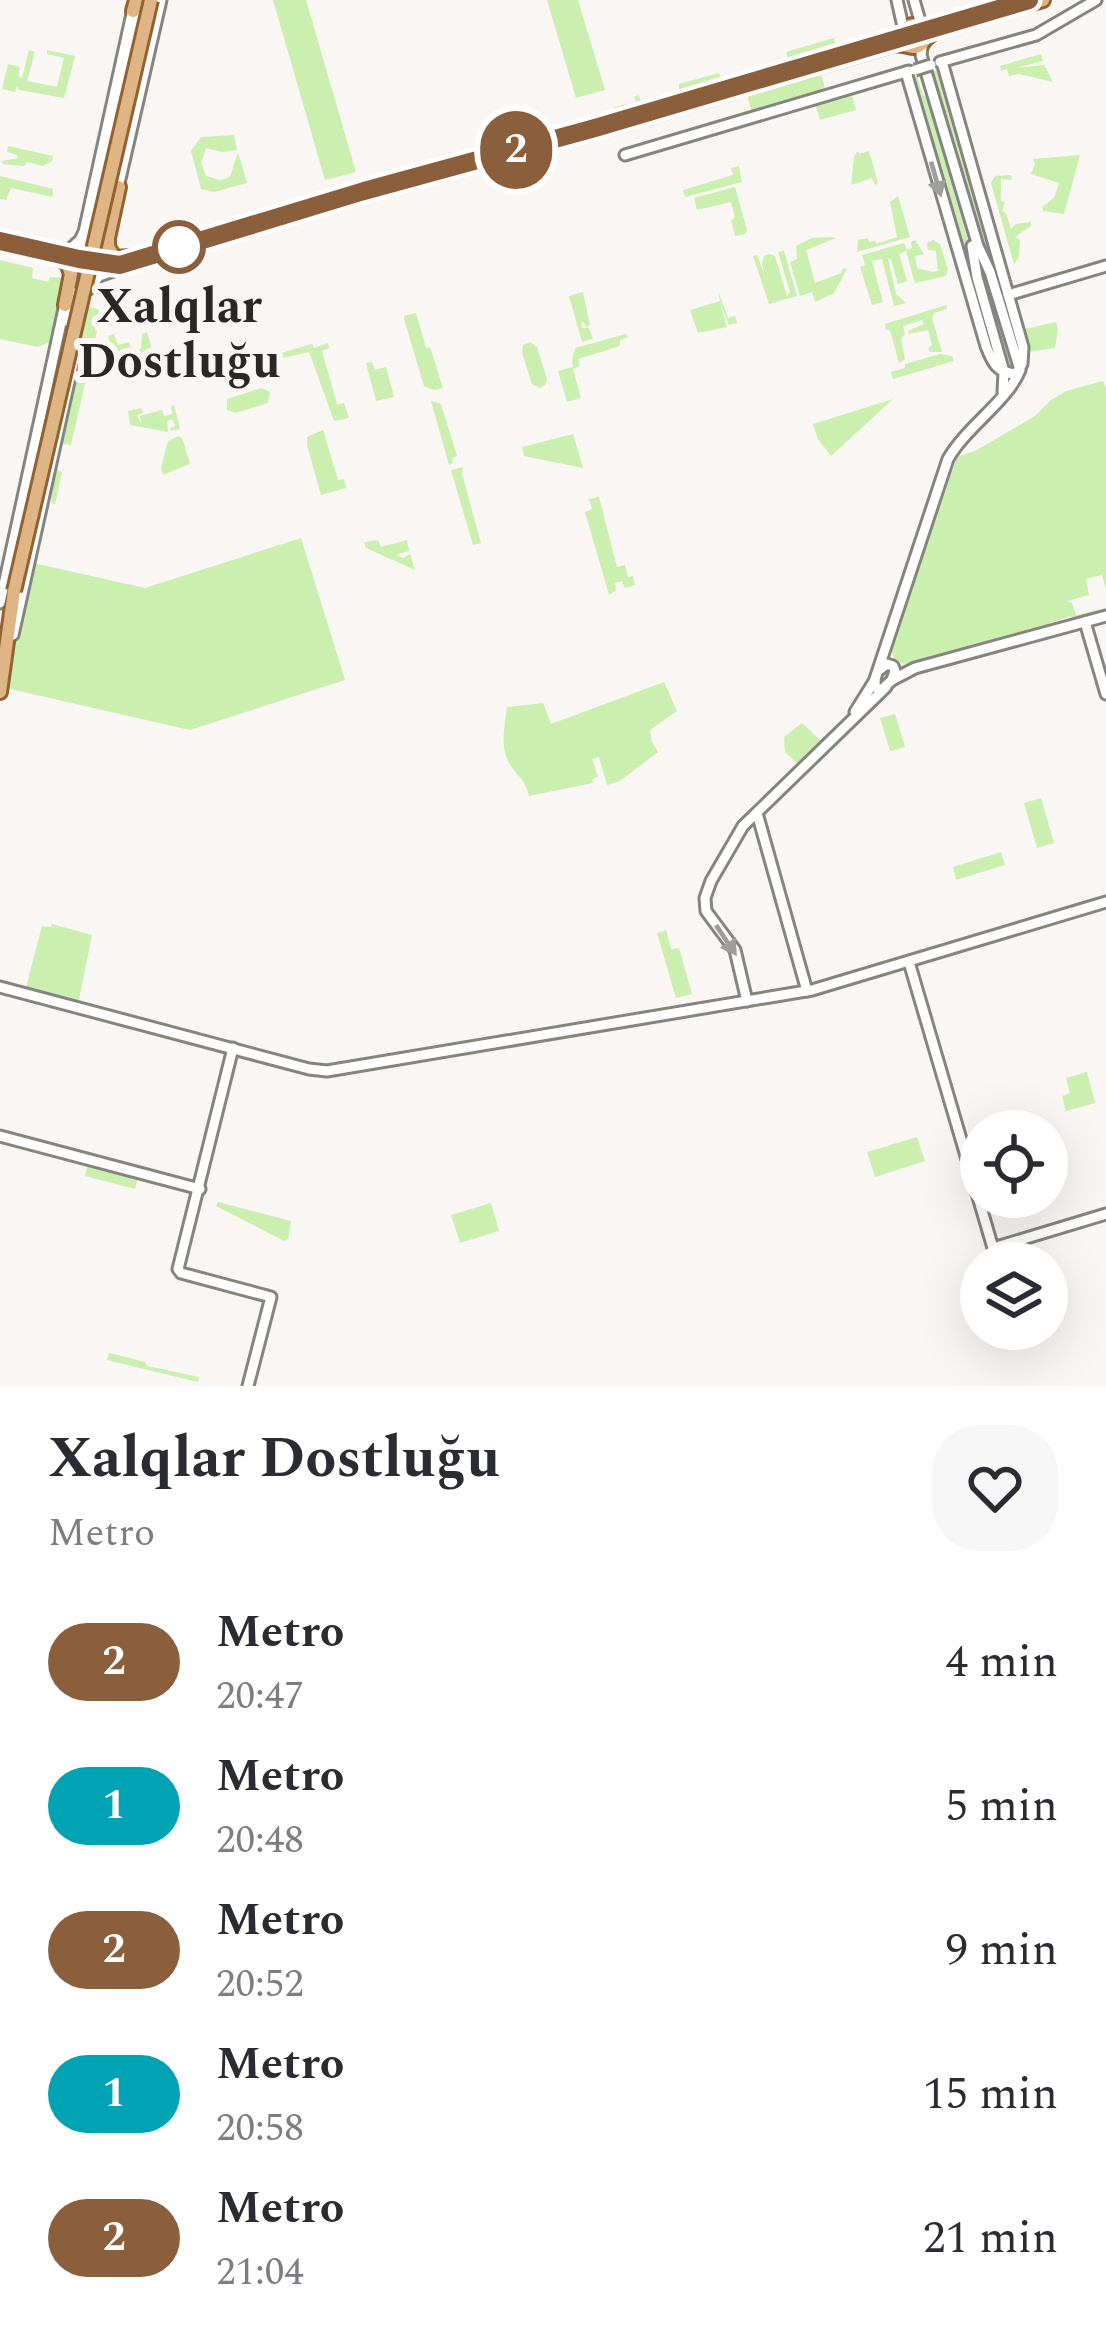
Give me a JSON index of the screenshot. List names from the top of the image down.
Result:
{
  "places": ["Xalqlar Dostluğu"],
  "lines": ["metro line 2"],
  "page": {
    "on_map": "2",
    "heading": ["Xalqlar Dostluğu", "Metro"],
    "list": [
      {
        "mark": "2",
        "name": "Metro",
        "note": "20:47",
        "value": "4 min"
      },
      {
        "mark": "1",
        "name": "Metro",
        "note": "20:48",
        "value": "5 min"
      },
      {
        "mark": "2",
        "name": "Metro",
        "note": "20:52",
        "value": "9 min"
      },
      {
        "mark": "1",
        "name": "Metro",
        "note": "20:58",
        "value": "15 min"
      },
      {
        "mark": "2",
        "name": "Metro",
        "note": "21:04",
        "value": "21 min"
      }
    ]
  }
}
